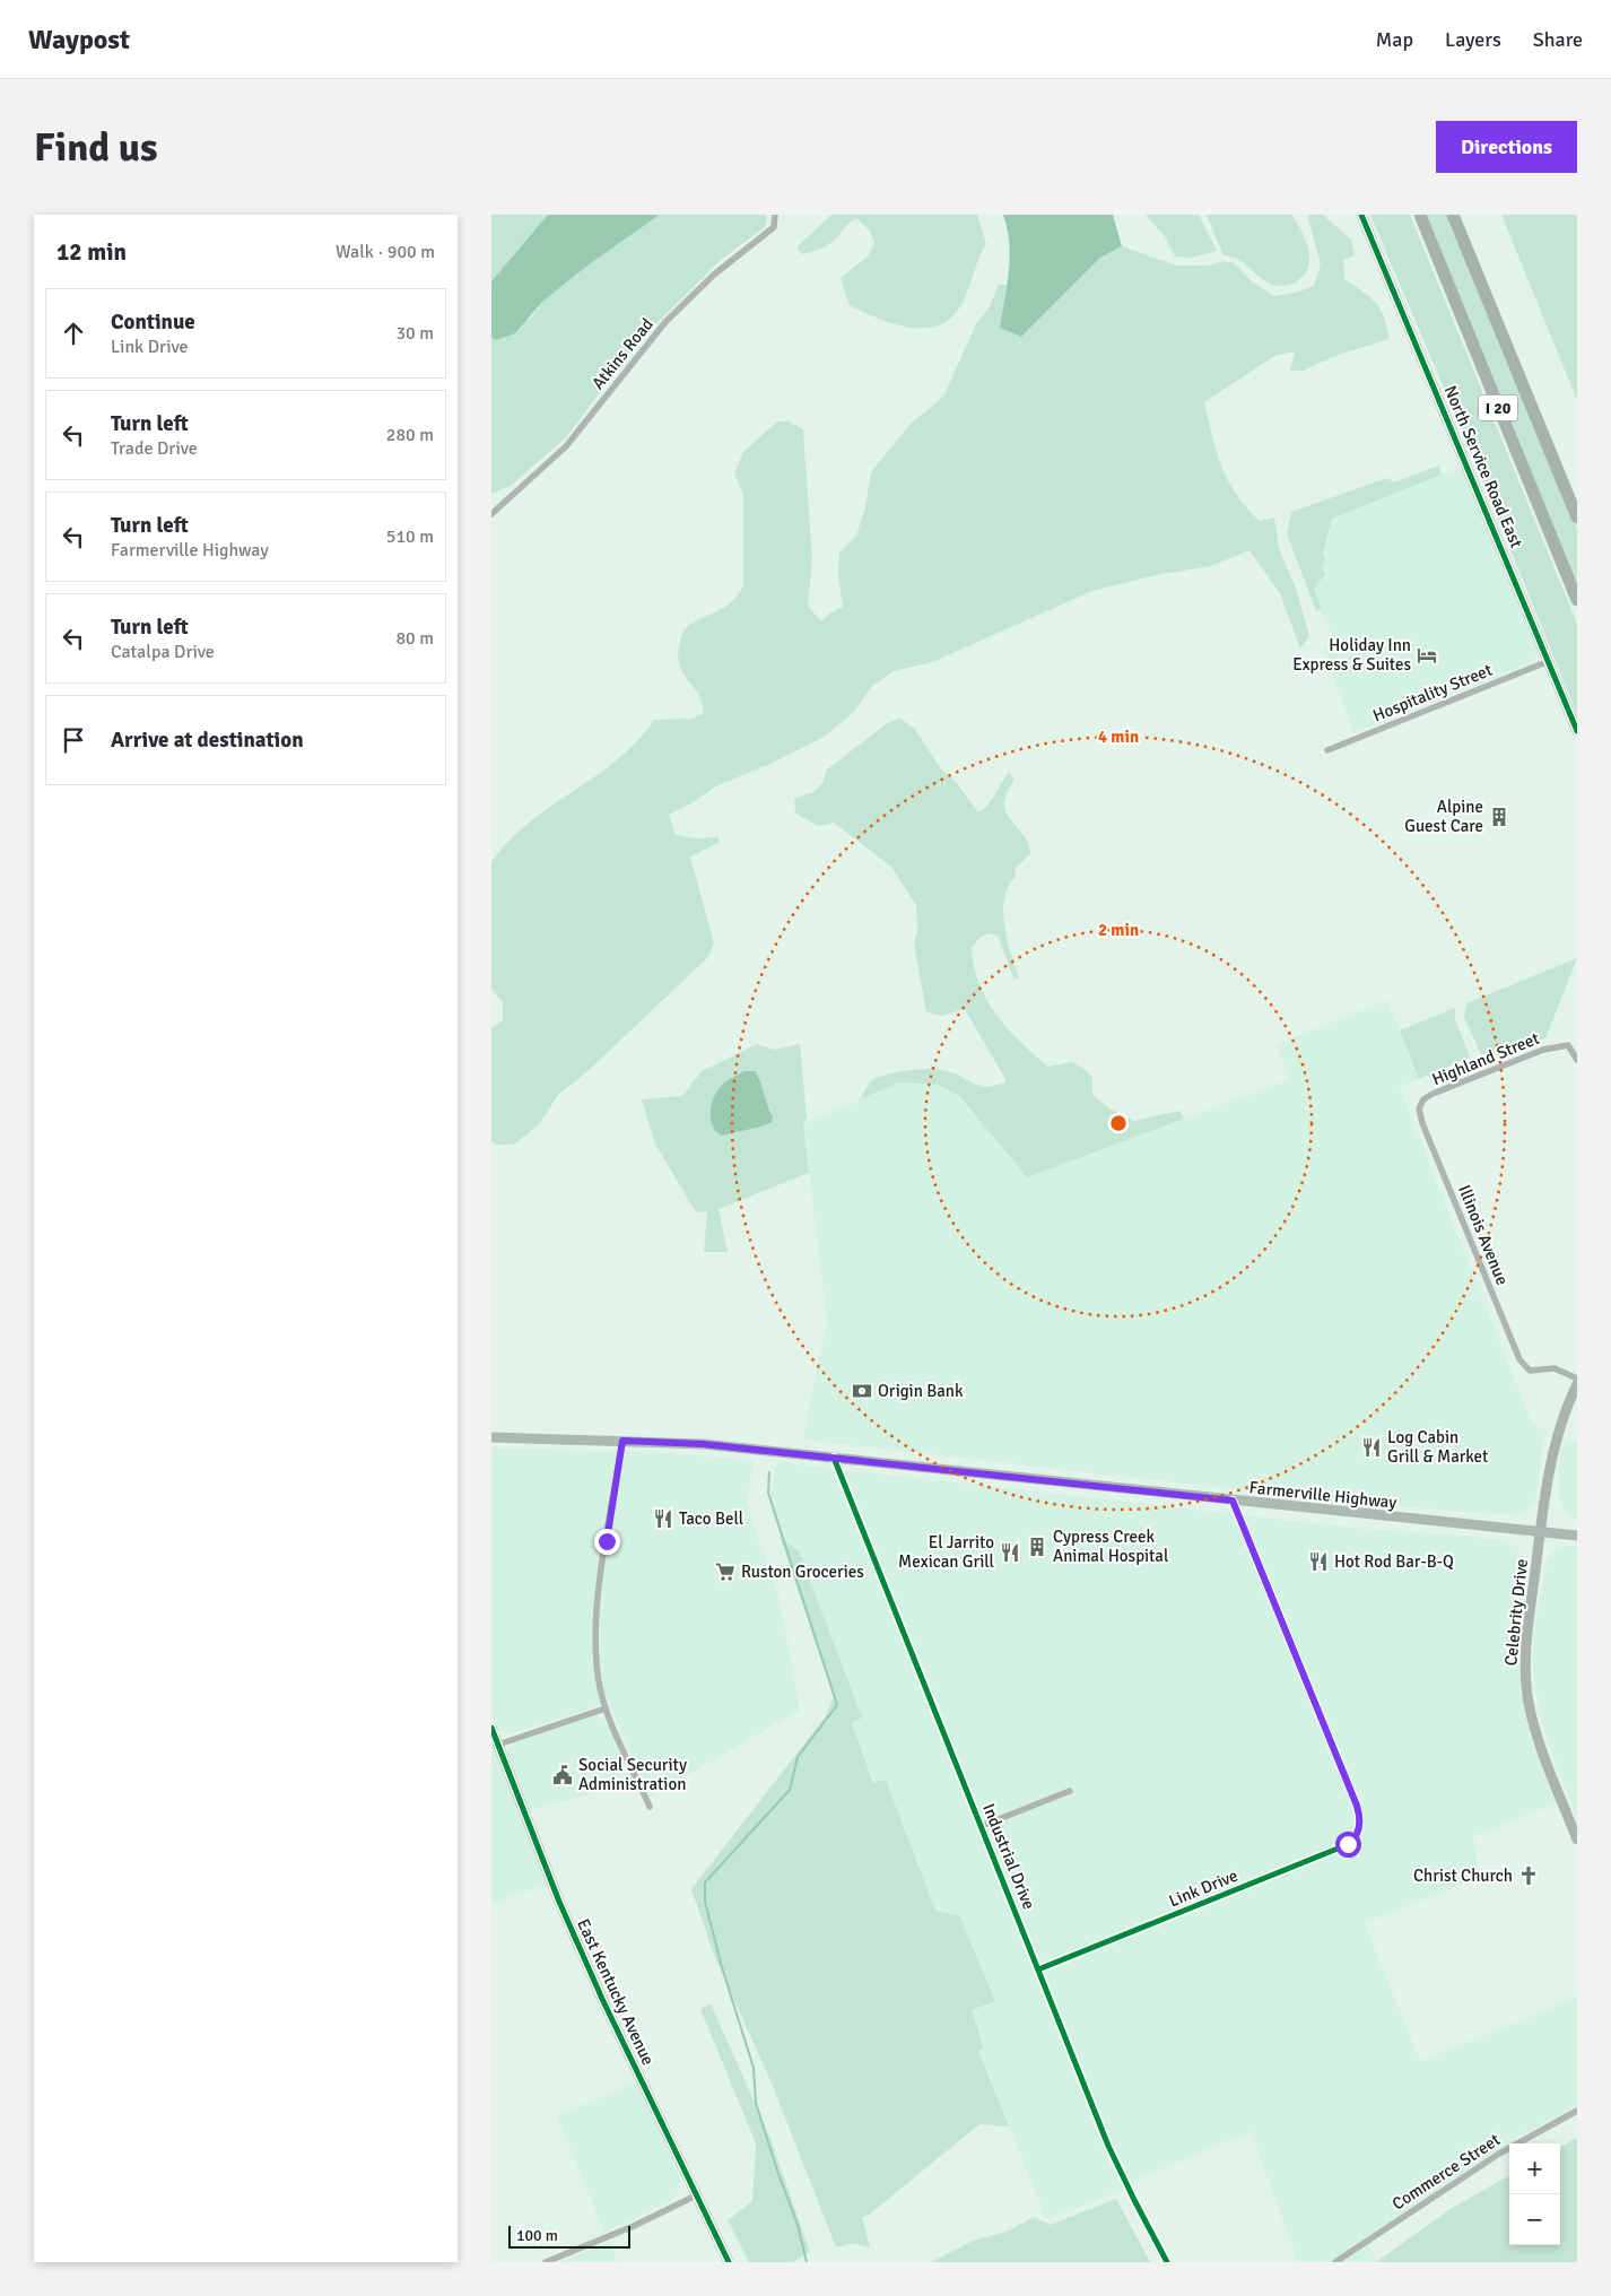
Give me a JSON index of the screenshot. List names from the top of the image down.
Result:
{
  "streets": {
    "highway": ["I 20"],
    "main road": ["Farmerville Highway"],
    "street": [
      "Atkins Road",
      "North Service Road East",
      "Hospitality Street",
      "Highland Street",
      "Illinois Avenue",
      "Celebrity Drive",
      "Industrial Drive",
      "Link Drive",
      "East Kentucky Avenue",
      "Commerce Street"
    ]
  },
  "crossings": [
    ["North Service Road East", "Hospitality Street"],
    ["Highland Street", "Illinois Avenue"],
    ["Farmerville Highway", "Celebrity Drive"],
    ["Farmerville Highway", "Industrial Drive"],
    ["Farmerville Highway", "Link Drive"],
    ["Industrial Drive", "Link Drive"]
  ],
  "places": {
    "hotel": ["Holiday Inn Express & Suites"],
    "building": ["Alpine Guest Care", "Cypress Creek Animal Hospital"],
    "bank": ["Origin Bank"],
    "restaurant": [
      "Log Cabin Grill & Market",
      "Taco Bell",
      "El Jarrito Mexican Grill",
      "Hot Rod Bar-B-Q"
    ],
    "supermarket": ["Ruston Groceries"],
    "public building": ["Social Security Administration"],
    "church": ["Christ Church"]
  },
  "scale_bar": "100 m",
  "page": {
    "header": "Waypost",
    "nav": ["Map", "Layers", "Share"],
    "buttons": "Directions",
    "title": "Find us",
    "heading": ["12 min", "Walk · 900 m"],
    "list": [
      ["Continue", "Link Drive", "30 m"],
      ["Turn left", "Trade Drive", "280 m"],
      ["Turn left", "Farmerville Highway", "510 m"],
      ["Turn left", "Catalpa Drive", "80 m"],
      "Arrive at destination"
    ],
    "map_buttons": ["+", "−"],
    "scale": "100 m"
  },
  "rings": ["4 min", "2 min"]
}
